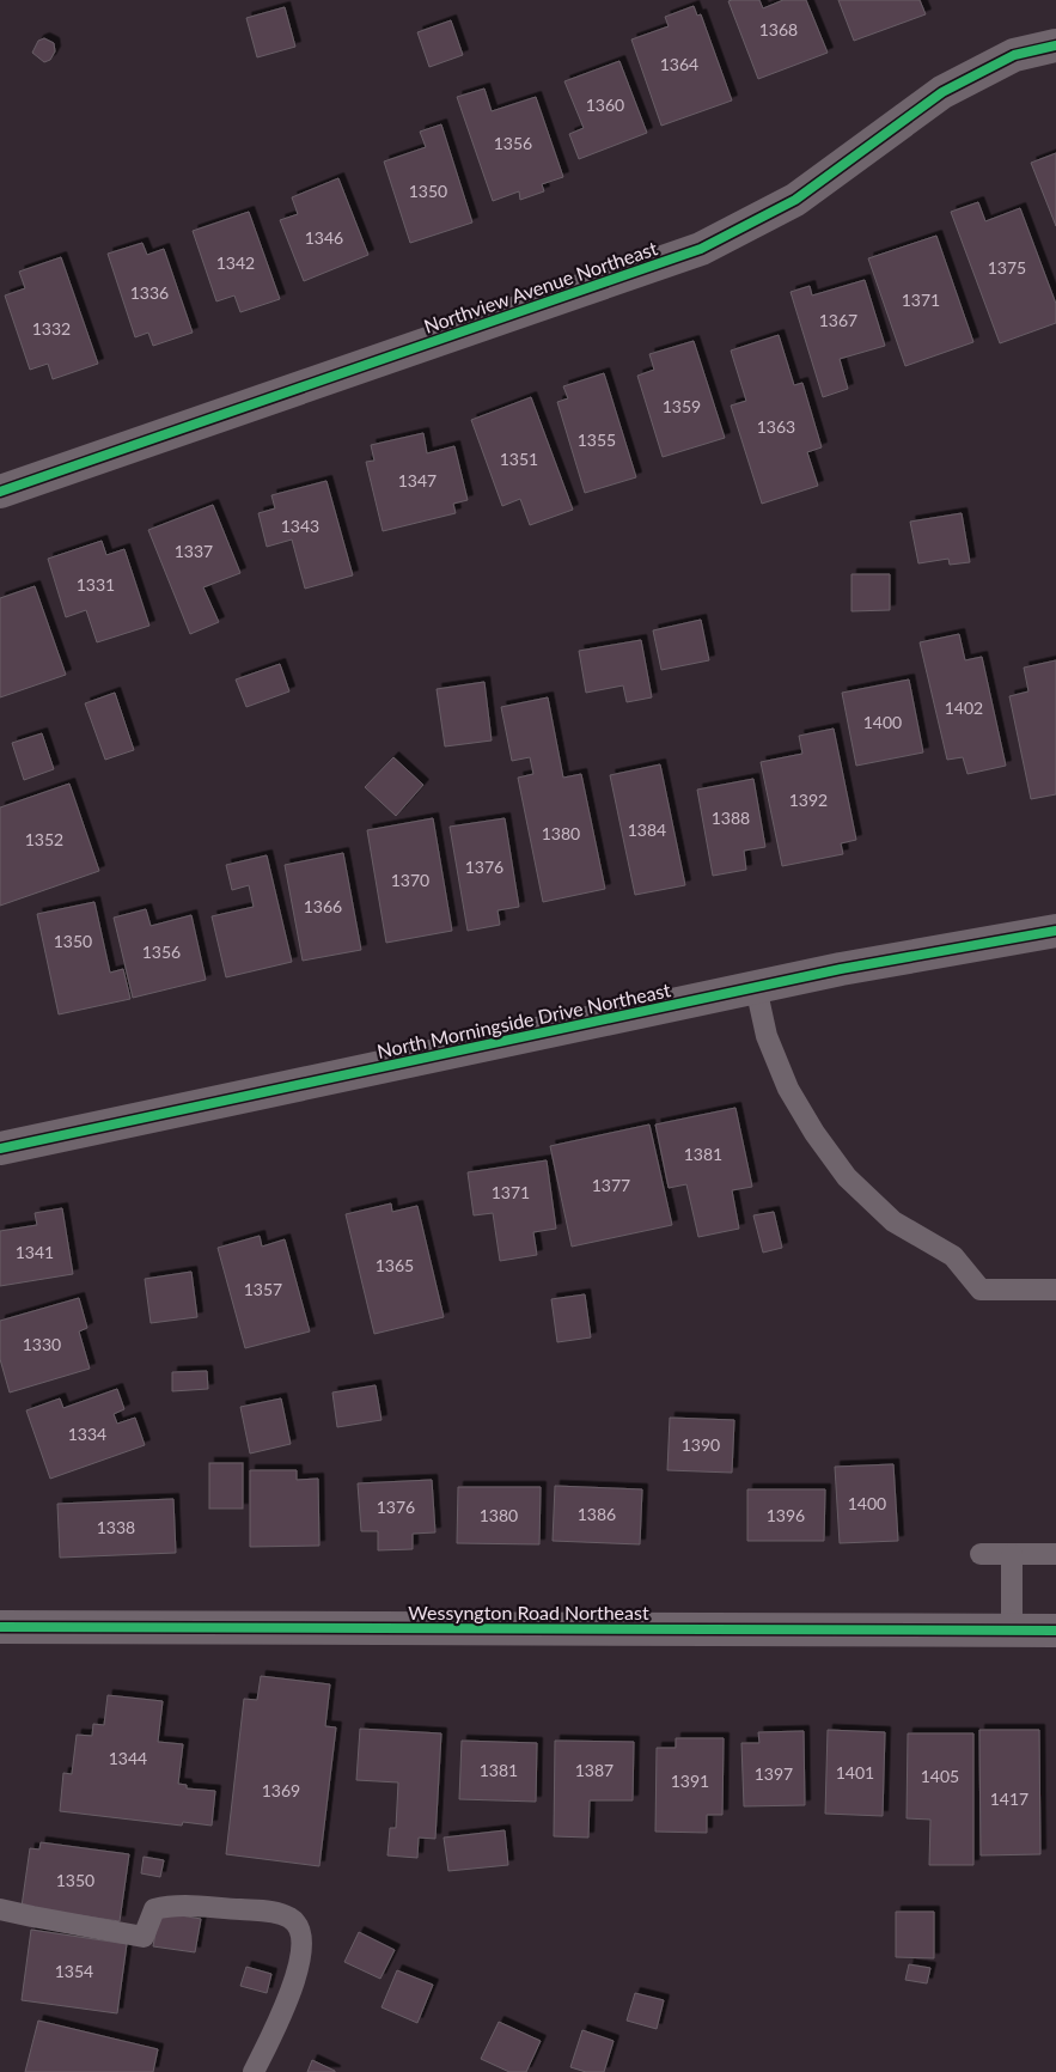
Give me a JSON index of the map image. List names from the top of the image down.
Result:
{
  "streets": {
    "street": ["Northview Avenue Northeast", "North Morningside Drive Northeast", "Wessyngton Road Northeast"]
  },
  "house_numbers": [
    "1368",
    "1364",
    "1360",
    "1356",
    "1350",
    "1346",
    "1342",
    "1375",
    "1336",
    "1371",
    "1367",
    "1332",
    "1359",
    "1363",
    "1355",
    "1351",
    "1347",
    "1343",
    "1337",
    "1331",
    "1402",
    "1400",
    "1392",
    "1388",
    "1384",
    "1380",
    "1352",
    "1376",
    "1370",
    "1366",
    "1350",
    "1356",
    "1381",
    "1377",
    "1371",
    "1341",
    "1365",
    "1357",
    "1330",
    "1334",
    "1390",
    "1400",
    "1376",
    "1386",
    "1380",
    "1396",
    "1338",
    "1344",
    "1381",
    "1387",
    "1401",
    "1397",
    "1405",
    "1391",
    "1369",
    "1417",
    "1350",
    "1354"
  ]
}
